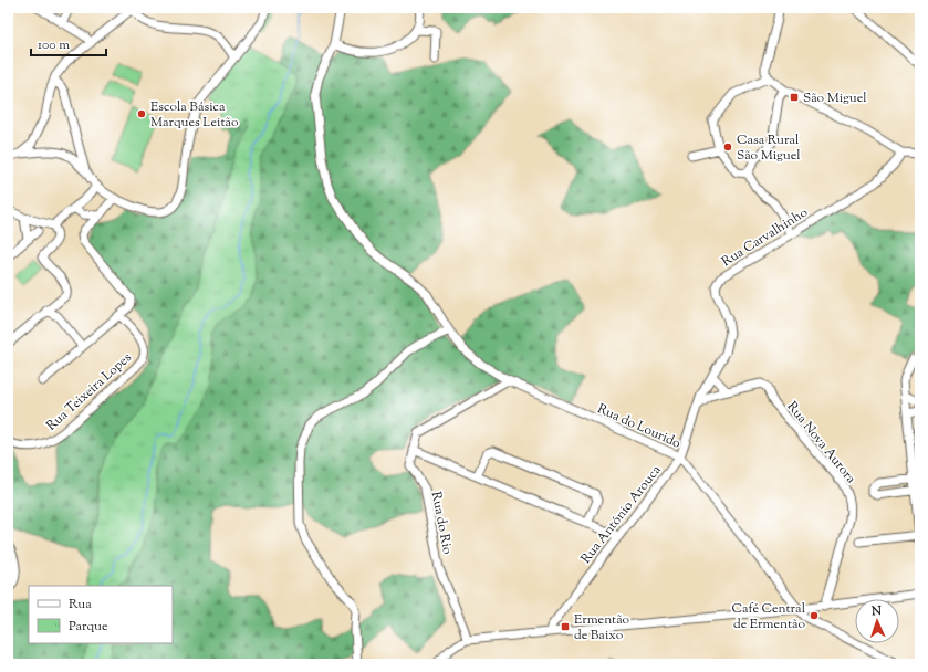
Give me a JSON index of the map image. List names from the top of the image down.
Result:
{
  "streets": {
    "street": [
      "Rua Carvalhinho",
      "Rua Teixeira Lopes",
      "Rua do Lourido",
      "Rua Nova Aurora",
      "Rua António Arouca",
      "Rua do Rio"
    ]
  },
  "crossings": [
    ["Rua Carvalhinho", "Rua Nova Aurora"],
    ["Rua Carvalhinho", "Rua António Arouca"],
    ["Rua do Lourido", "Rua António Arouca"],
    ["Rua do Lourido", "Rua do Rio"],
    ["Rua Nova Aurora", "Rua António Arouca"]
  ],
  "places": {
    "transit": ["São Miguel", "Ermentão de Baixo"],
    "other": ["Escola Básica Marques Leitão", "Casa Rural São Miguel", "Café Central de Ermentão"]
  },
  "legend": ["Rua", "Parque"],
  "scale_bar": "100 m",
  "north": "top"
}
